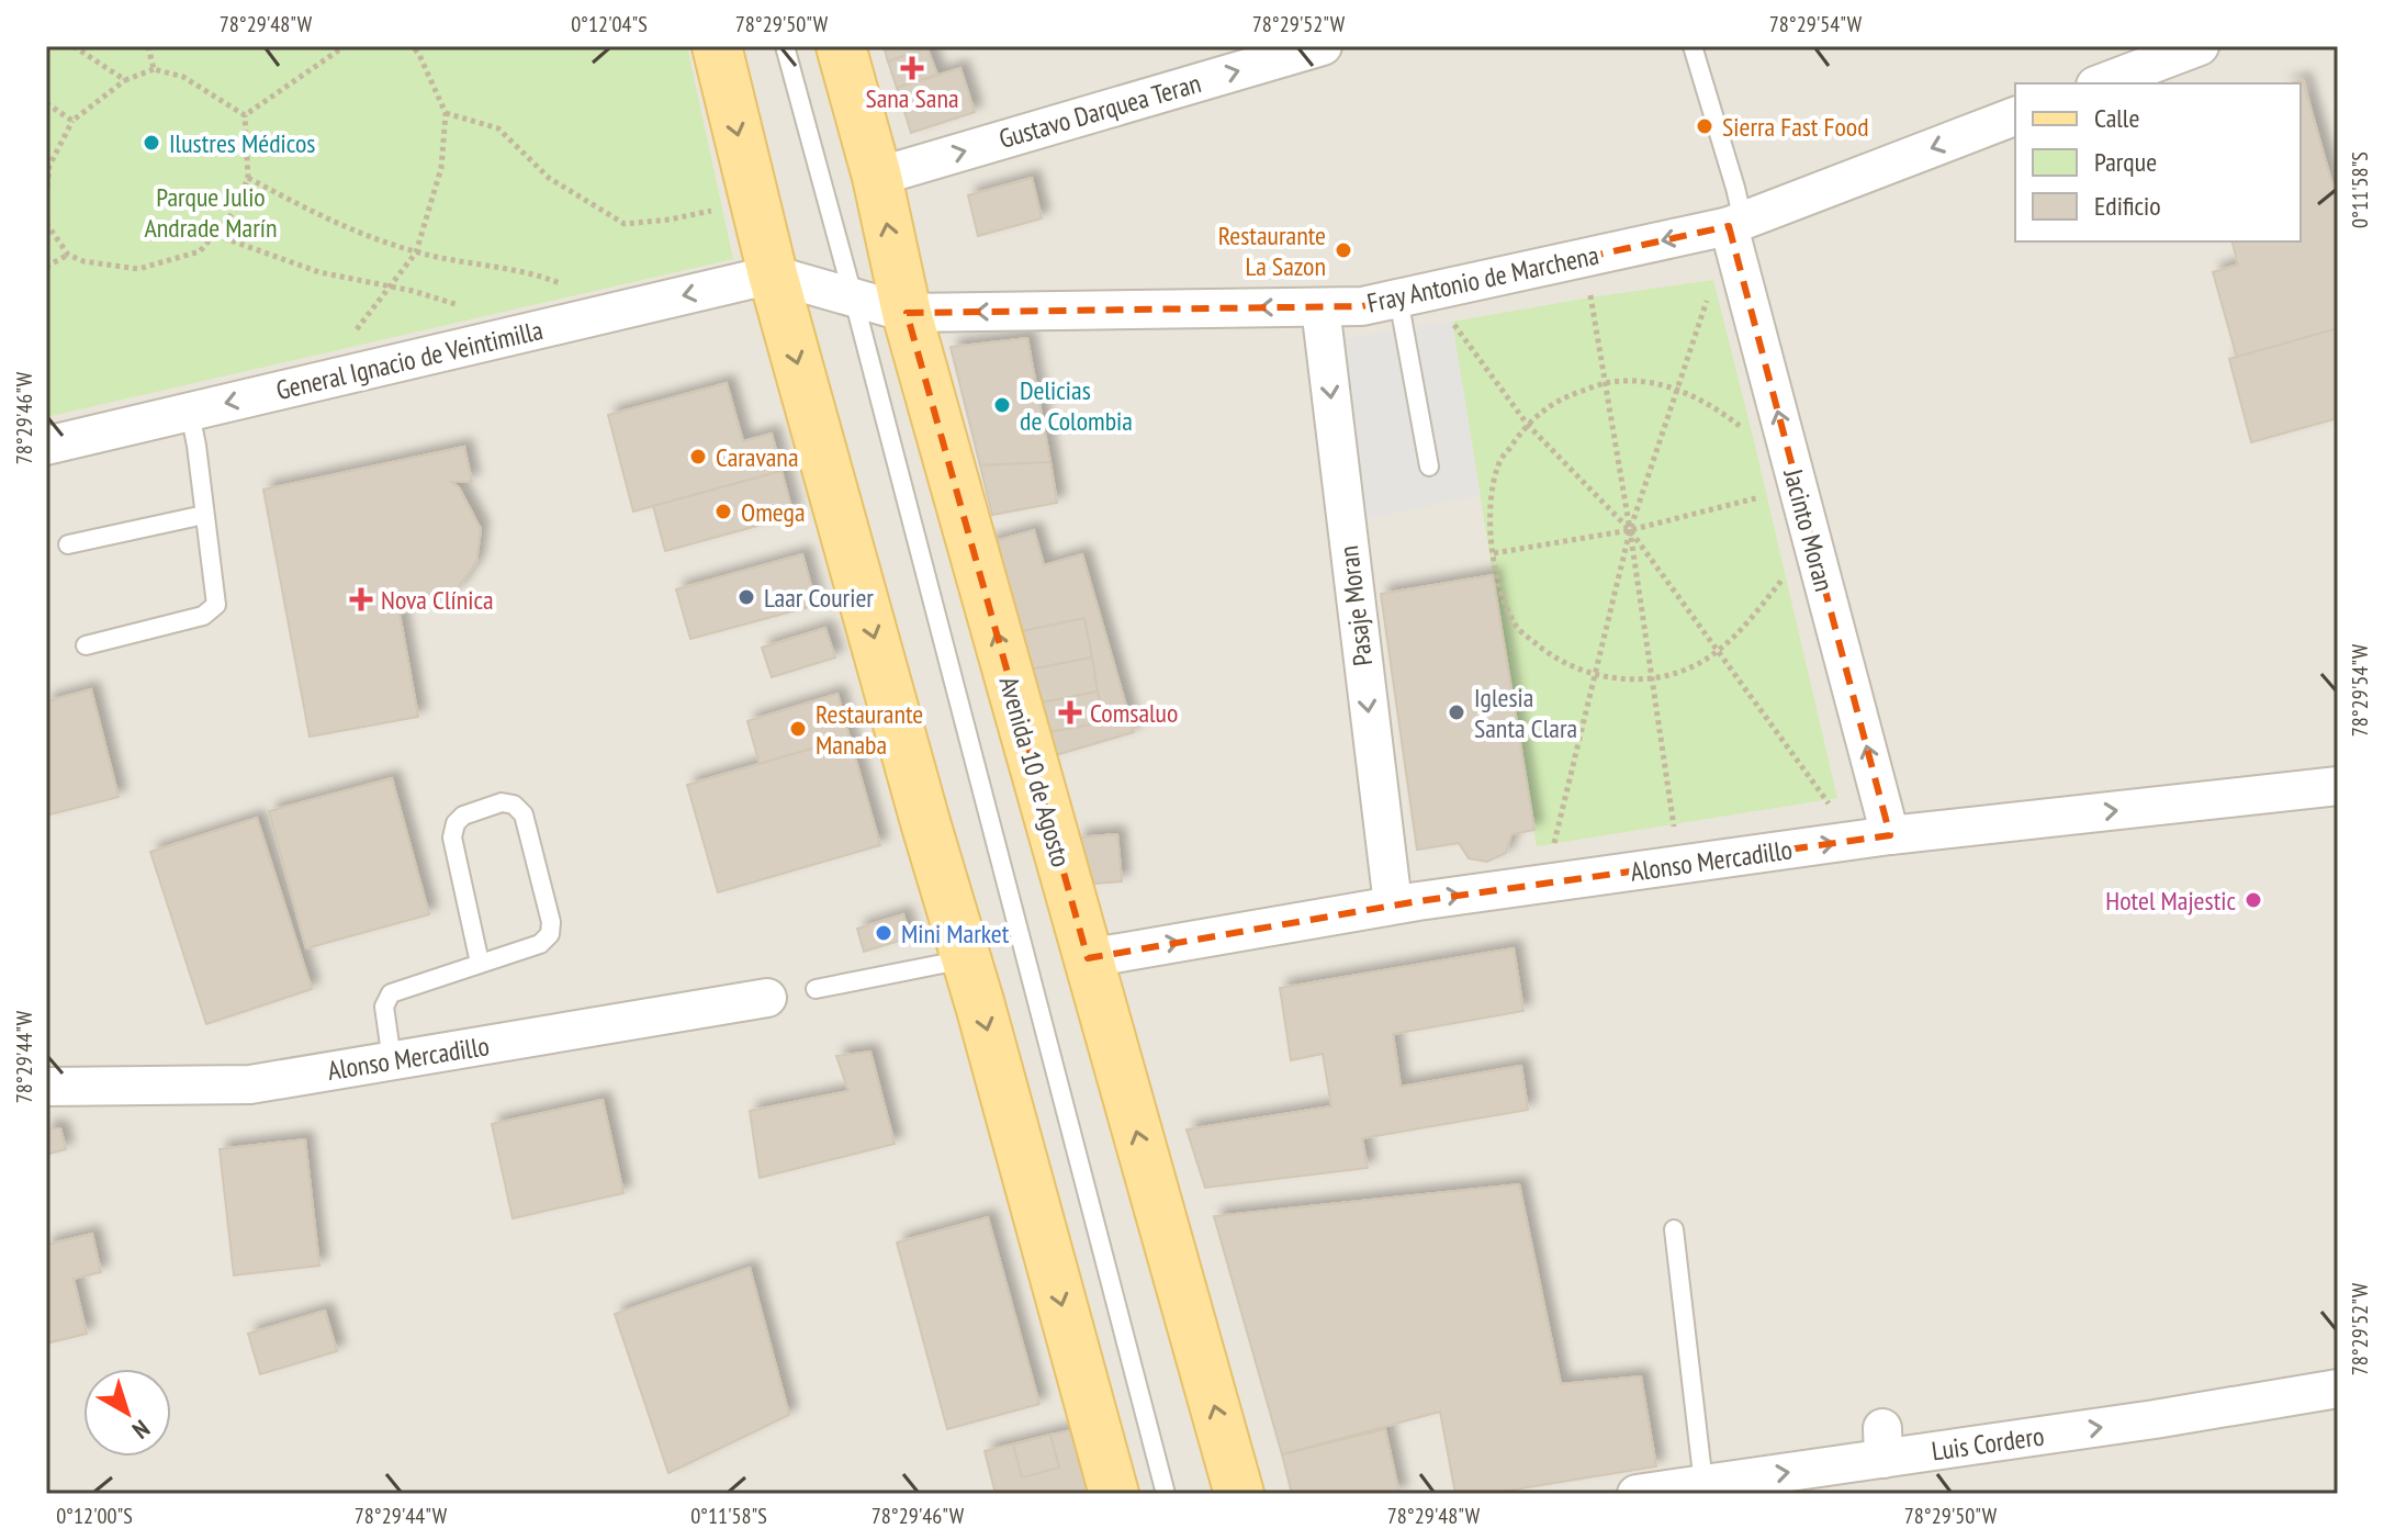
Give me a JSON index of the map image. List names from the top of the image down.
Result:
{
  "streets": {
    "main road": ["Avenida 10 de Agosto"],
    "street": [
      "Gustavo Darquea Teran",
      "Fray Antonio de Marchena",
      "General Ignacio de Veintimilla",
      "Jacinto Moran",
      "Pasaje Moran",
      "Alonso Mercadillo",
      "Luis Cordero"
    ]
  },
  "crossings": [
    ["Gustavo Darquea Teran", "Avenida 10 de Agosto"],
    ["Fray Antonio de Marchena", "General Ignacio de Veintimilla"],
    ["Fray Antonio de Marchena", "Jacinto Moran"],
    ["Fray Antonio de Marchena", "Pasaje Moran"],
    ["Fray Antonio de Marchena", "Avenida 10 de Agosto"],
    ["Jacinto Moran", "Alonso Mercadillo"],
    ["Pasaje Moran", "Alonso Mercadillo"],
    ["Avenida 10 de Agosto", "Alonso Mercadillo"]
  ],
  "one_way": [
    "Gustavo Darquea Teran",
    "Fray Antonio de Marchena",
    "General Ignacio de Veintimilla",
    "Jacinto Moran",
    "Pasaje Moran",
    "Alonso Mercadillo",
    "Luis Cordero"
  ],
  "parks": ["Parque Julio Andrade Marín"],
  "places": {
    "health": ["Sana Sana", "Nova Clínica", "Comsaluo"],
    "other": [
      "Sierra Fast Food",
      "Ilustres Médicos",
      "Restaurante La Sazon",
      "Delicias de Colombia",
      "Caravana",
      "Omega",
      "Laar Courier",
      "Iglesia Santa Clara",
      "Restaurante Manaba",
      "Hotel Majestic",
      "Mini Market"
    ]
  },
  "legend": ["Calle", "Parque", "Edificio"],
  "north": "bottom right",
  "coordinates": [
    "78°29'48\"W",
    "0°12'04\"S",
    "78°29'50\"W",
    "78°29'52\"W",
    "78°29'54\"W",
    "0°11'58\"S",
    "78°29'46\"W",
    "78°29'44\"W",
    "0°12'00\"S"
  ]
}
